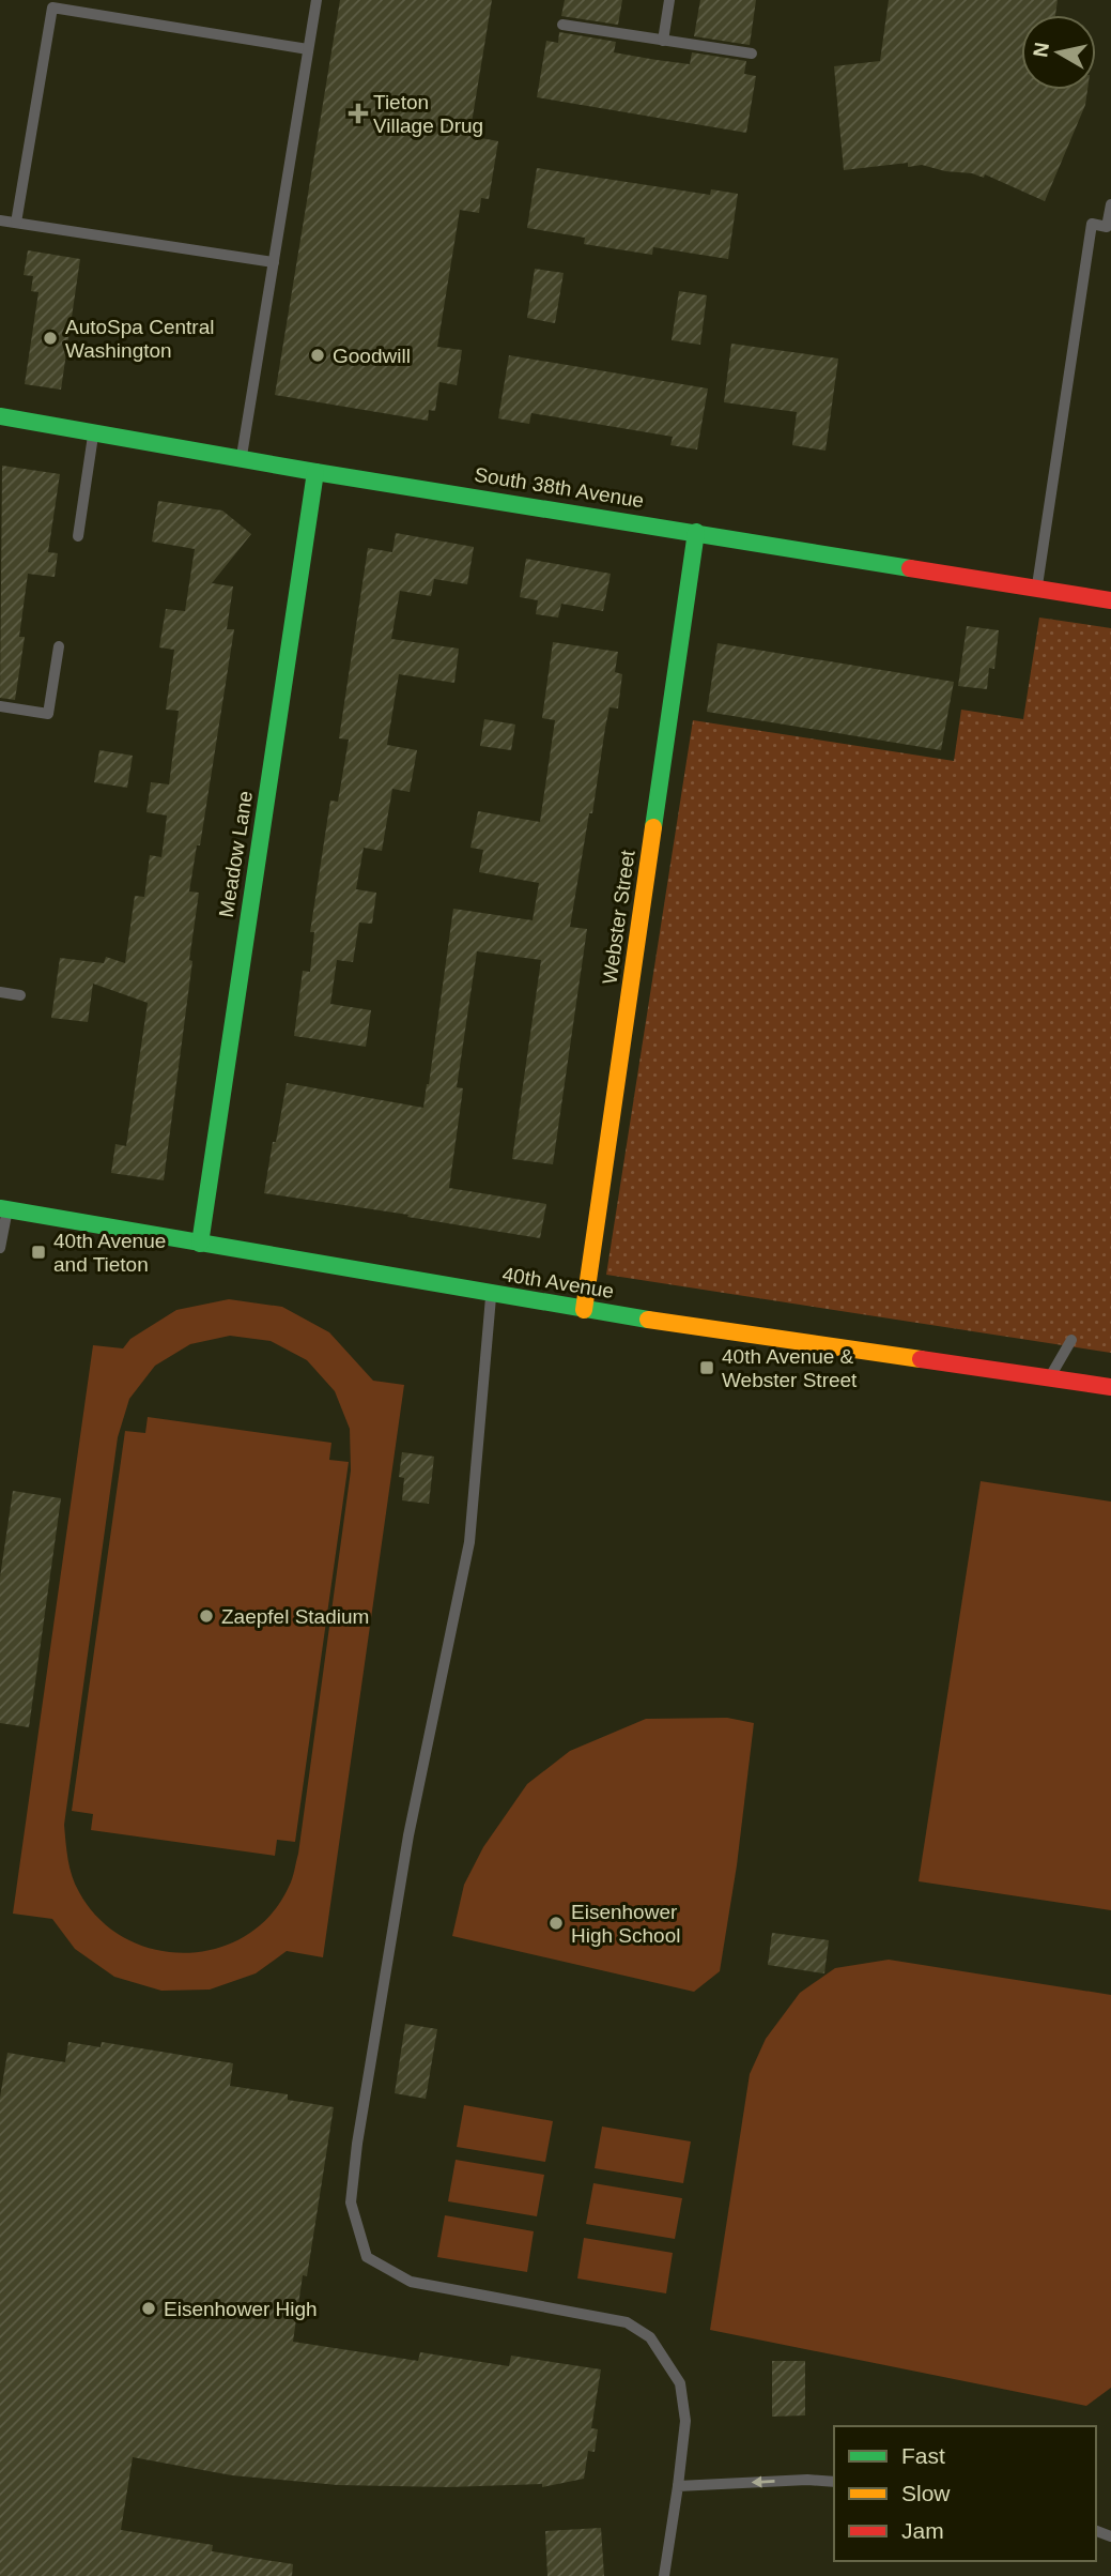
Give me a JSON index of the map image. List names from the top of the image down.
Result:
{
  "streets": {
    "street": [
      "South 38th Avenue",
      "Meadow Lane",
      "Webster Street",
      "40th Avenue"
    ]
  },
  "crossings": [
    ["South 38th Avenue", "Meadow Lane"],
    ["South 38th Avenue", "Webster Street"],
    ["Meadow Lane", "40th Avenue"],
    ["Webster Street", "40th Avenue"]
  ],
  "places": {
    "health": ["Tieton Village Drug"],
    "other": [
      "AutoSpa Central Washington",
      "Goodwill",
      "Zaepfel Stadium",
      "Eisenhower High School",
      "Eisenhower High"
    ],
    "transit": ["40th Avenue and Tieton", "40th Avenue & Webster Street"]
  },
  "legend": ["Fast", "Slow", "Jam"],
  "north": "left"
}
